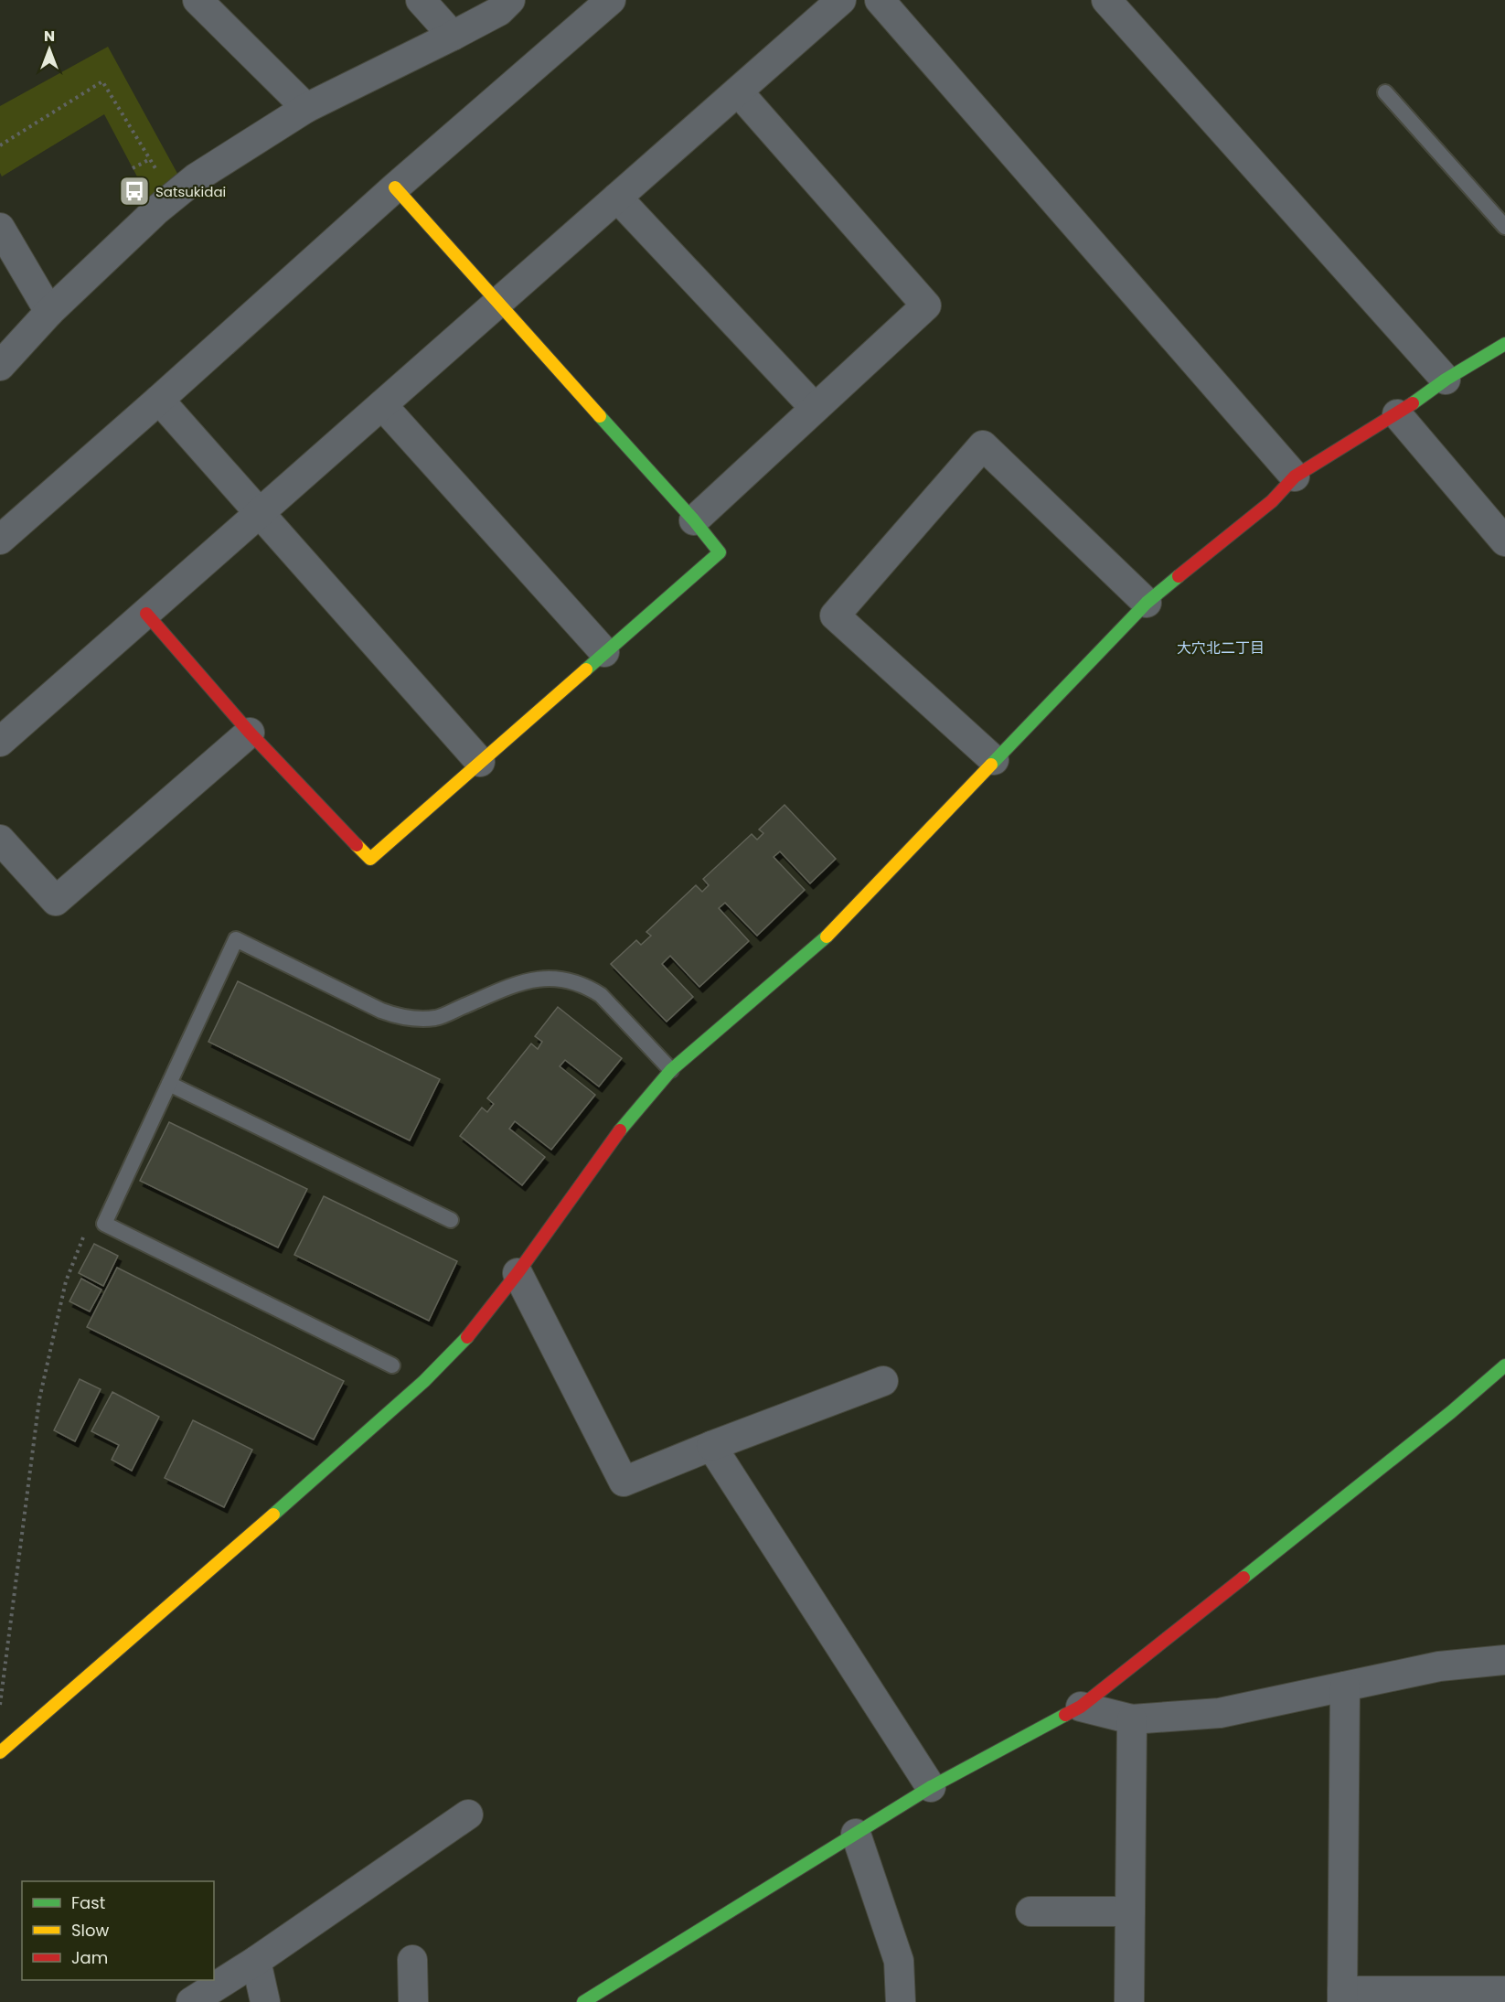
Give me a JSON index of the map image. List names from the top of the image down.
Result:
{
  "districts": ["大穴北二丁目"],
  "places": {
    "bus stop": ["Satsukidai"]
  },
  "legend": ["Fast", "Slow", "Jam"],
  "north": "top"
}
